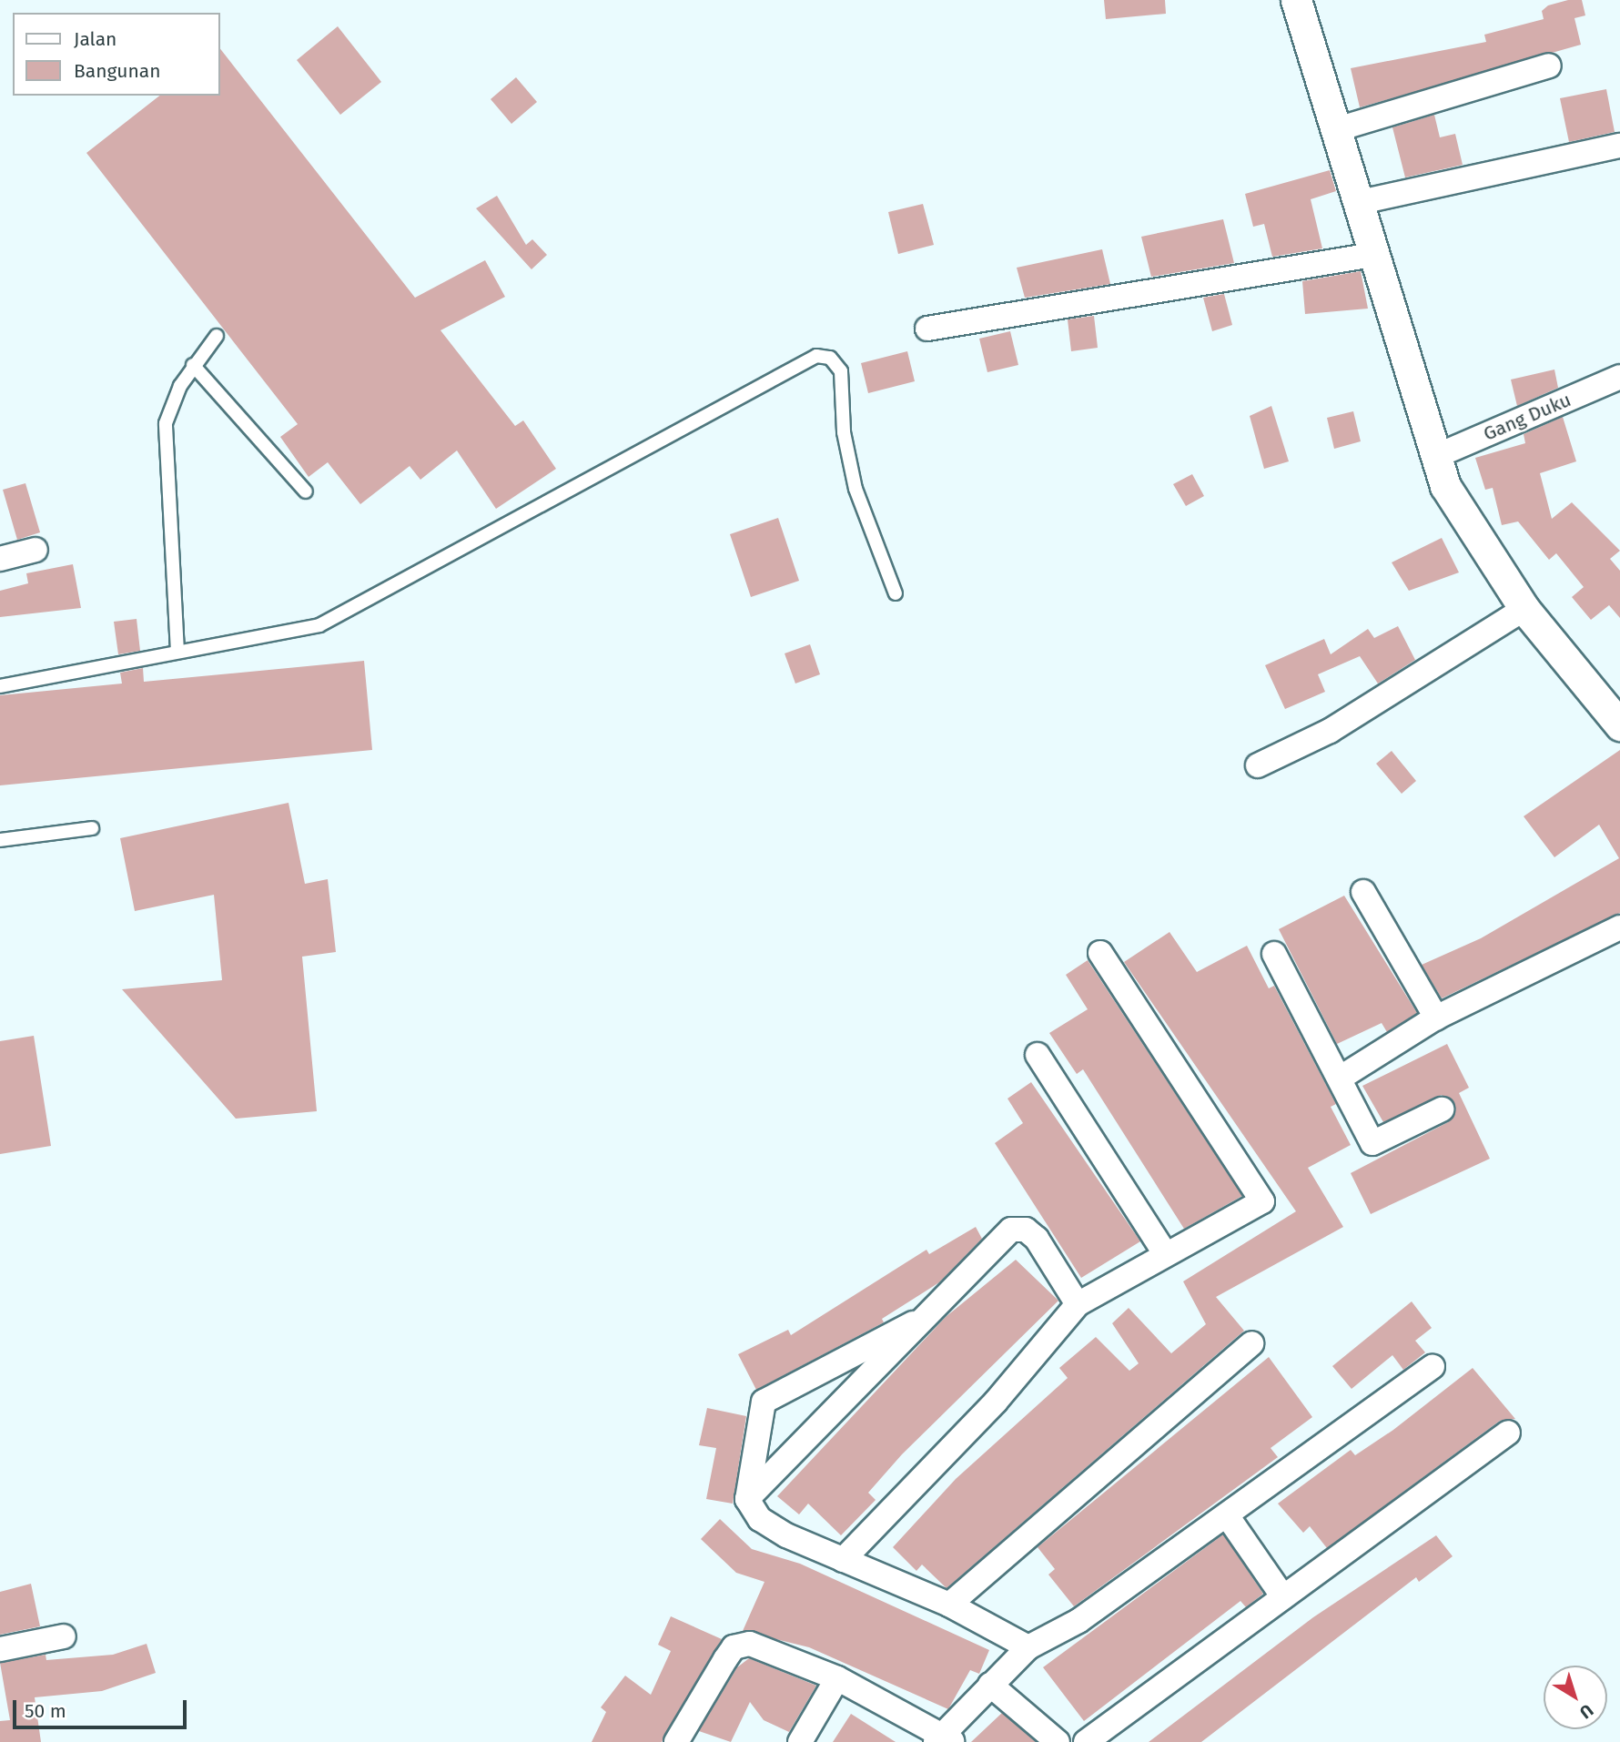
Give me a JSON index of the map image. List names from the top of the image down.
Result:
{
  "streets": {
    "street": ["Gang Duku"]
  },
  "legend": ["Jalan", "Bangunan"],
  "scale_bar": "50 m",
  "north": "bottom right"
}
